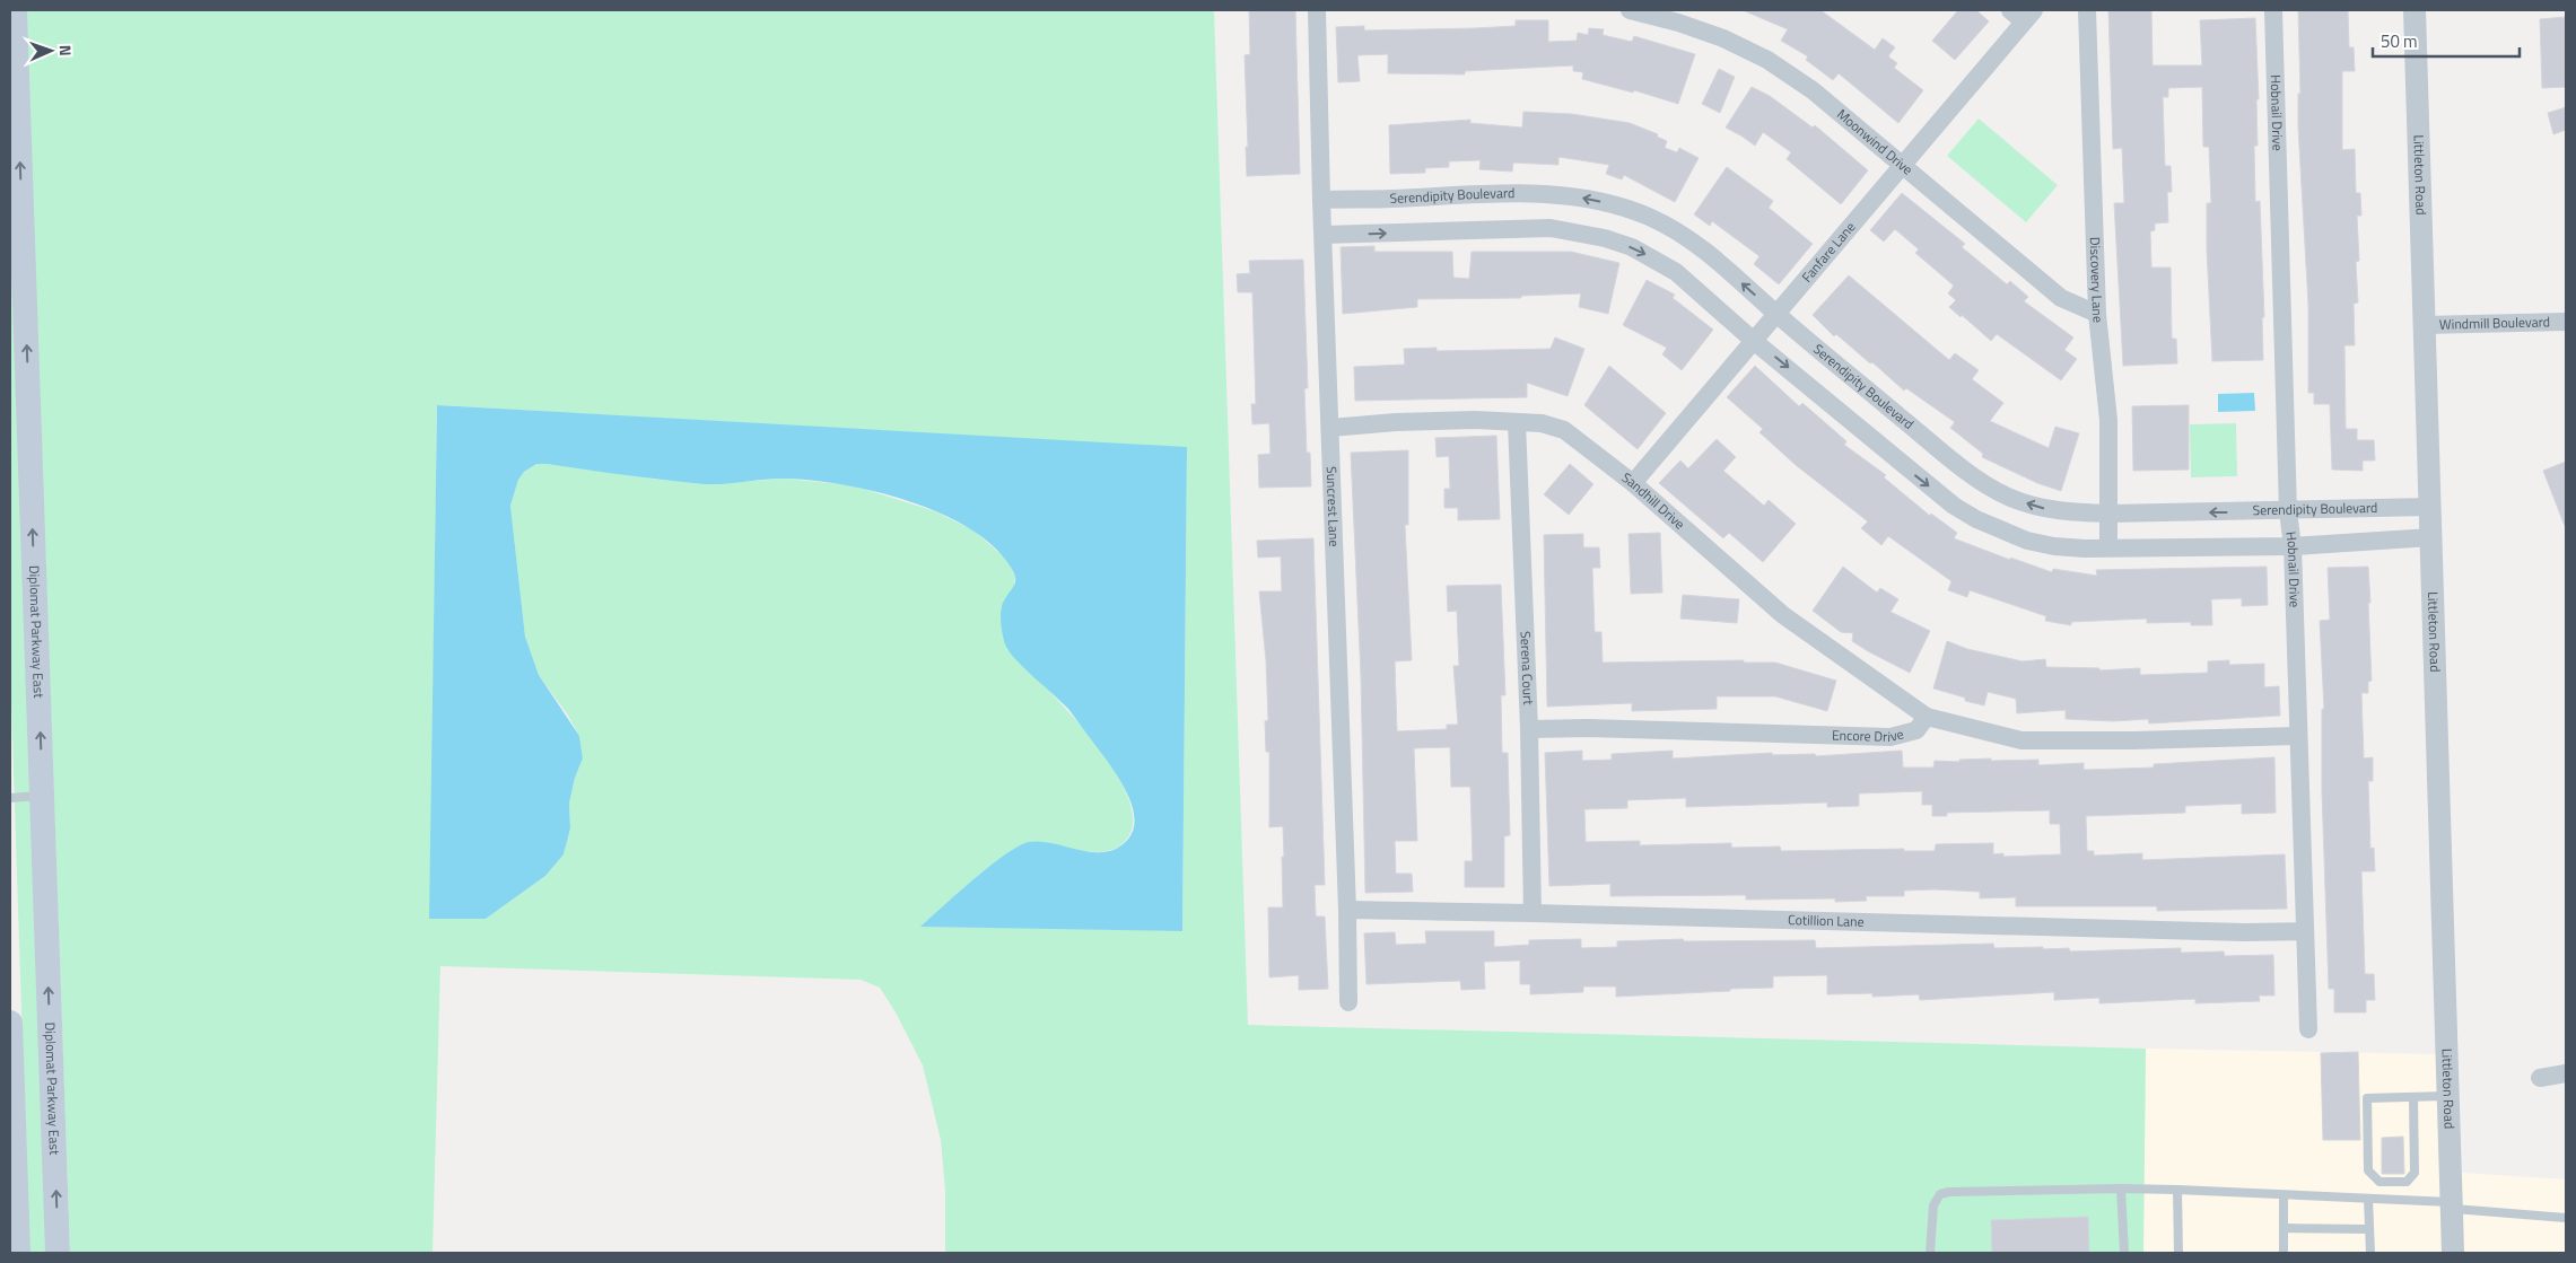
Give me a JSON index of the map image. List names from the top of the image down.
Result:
{
  "streets": {
    "main road": ["Diplomat Parkway East"],
    "street": [
      "Hobnail Drive",
      "Moonwind Drive",
      "Littleton Road",
      "Serendipity Boulevard",
      "Fanfare Lane",
      "Discovery Lane",
      "Windmill Boulevard",
      "Sandhill Drive",
      "Suncrest Lane",
      "Serena Court",
      "Encore Drive",
      "Cotillion Lane"
    ]
  },
  "crossings": [
    ["Hobnail Drive", "Serendipity Boulevard"],
    ["Hobnail Drive", "Cotillion Lane"],
    ["Moonwind Drive", "Fanfare Lane"],
    ["Moonwind Drive", "Discovery Lane"],
    ["Littleton Road", "Serendipity Boulevard"],
    ["Littleton Road", "Windmill Boulevard"],
    ["Serendipity Boulevard", "Fanfare Lane"],
    ["Serendipity Boulevard", "Discovery Lane"],
    ["Serendipity Boulevard", "Suncrest Lane"],
    ["Fanfare Lane", "Sandhill Drive"],
    ["Sandhill Drive", "Suncrest Lane"],
    ["Sandhill Drive", "Serena Court"],
    ["Sandhill Drive", "Encore Drive"],
    ["Suncrest Lane", "Cotillion Lane"],
    ["Serena Court", "Encore Drive"],
    ["Serena Court", "Cotillion Lane"]
  ],
  "one_way": ["Diplomat Parkway East"],
  "scale_bar": "50 m",
  "north": "right"
}
